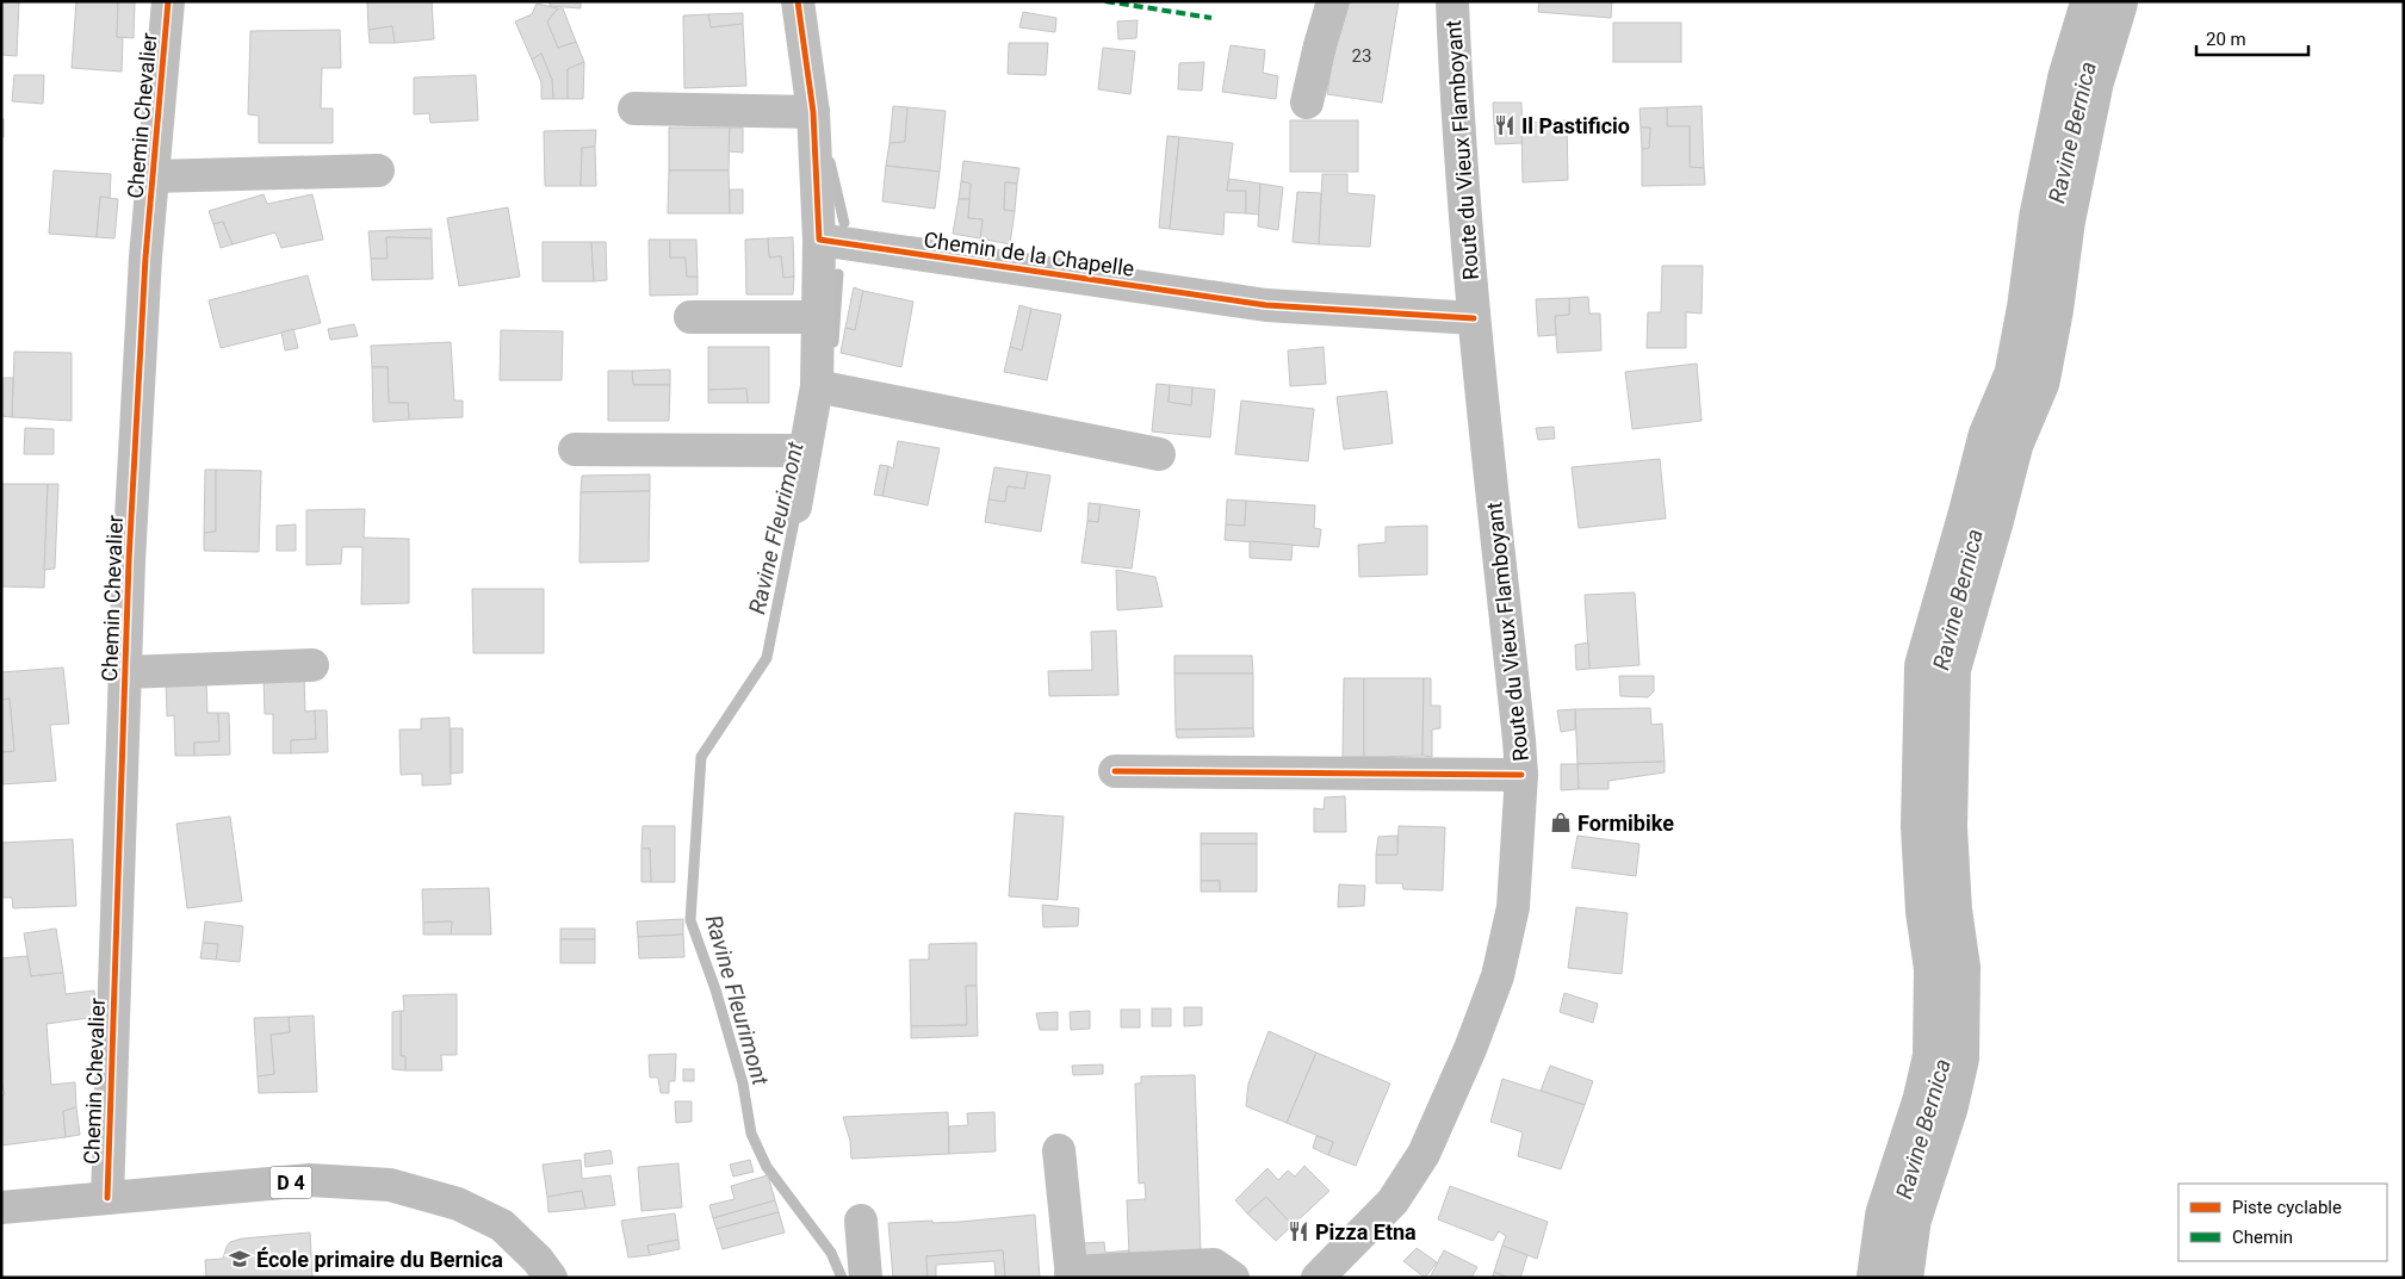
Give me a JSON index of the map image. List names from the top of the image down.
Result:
{
  "streets": {
    "main road": ["Route du Vieux Flamboyant", "D 4"],
    "street": ["Chemin Chevalier", "Chemin de la Chapelle"]
  },
  "crossings": [
    ["Chemin Chevalier", "D 4"],
    ["Route du Vieux Flamboyant", "Chemin de la Chapelle"]
  ],
  "water": ["Ravine Bernica", "Ravine Fleurimont"],
  "places": {
    "restaurant": ["Il Pastificio", "Pizza Etna"],
    "shop": ["Formibike"],
    "school or university": ["École primaire du Bernica"]
  },
  "house_numbers": ["23"],
  "legend": ["Piste cyclable", "Chemin"],
  "scale_bar": "20 m"
}
